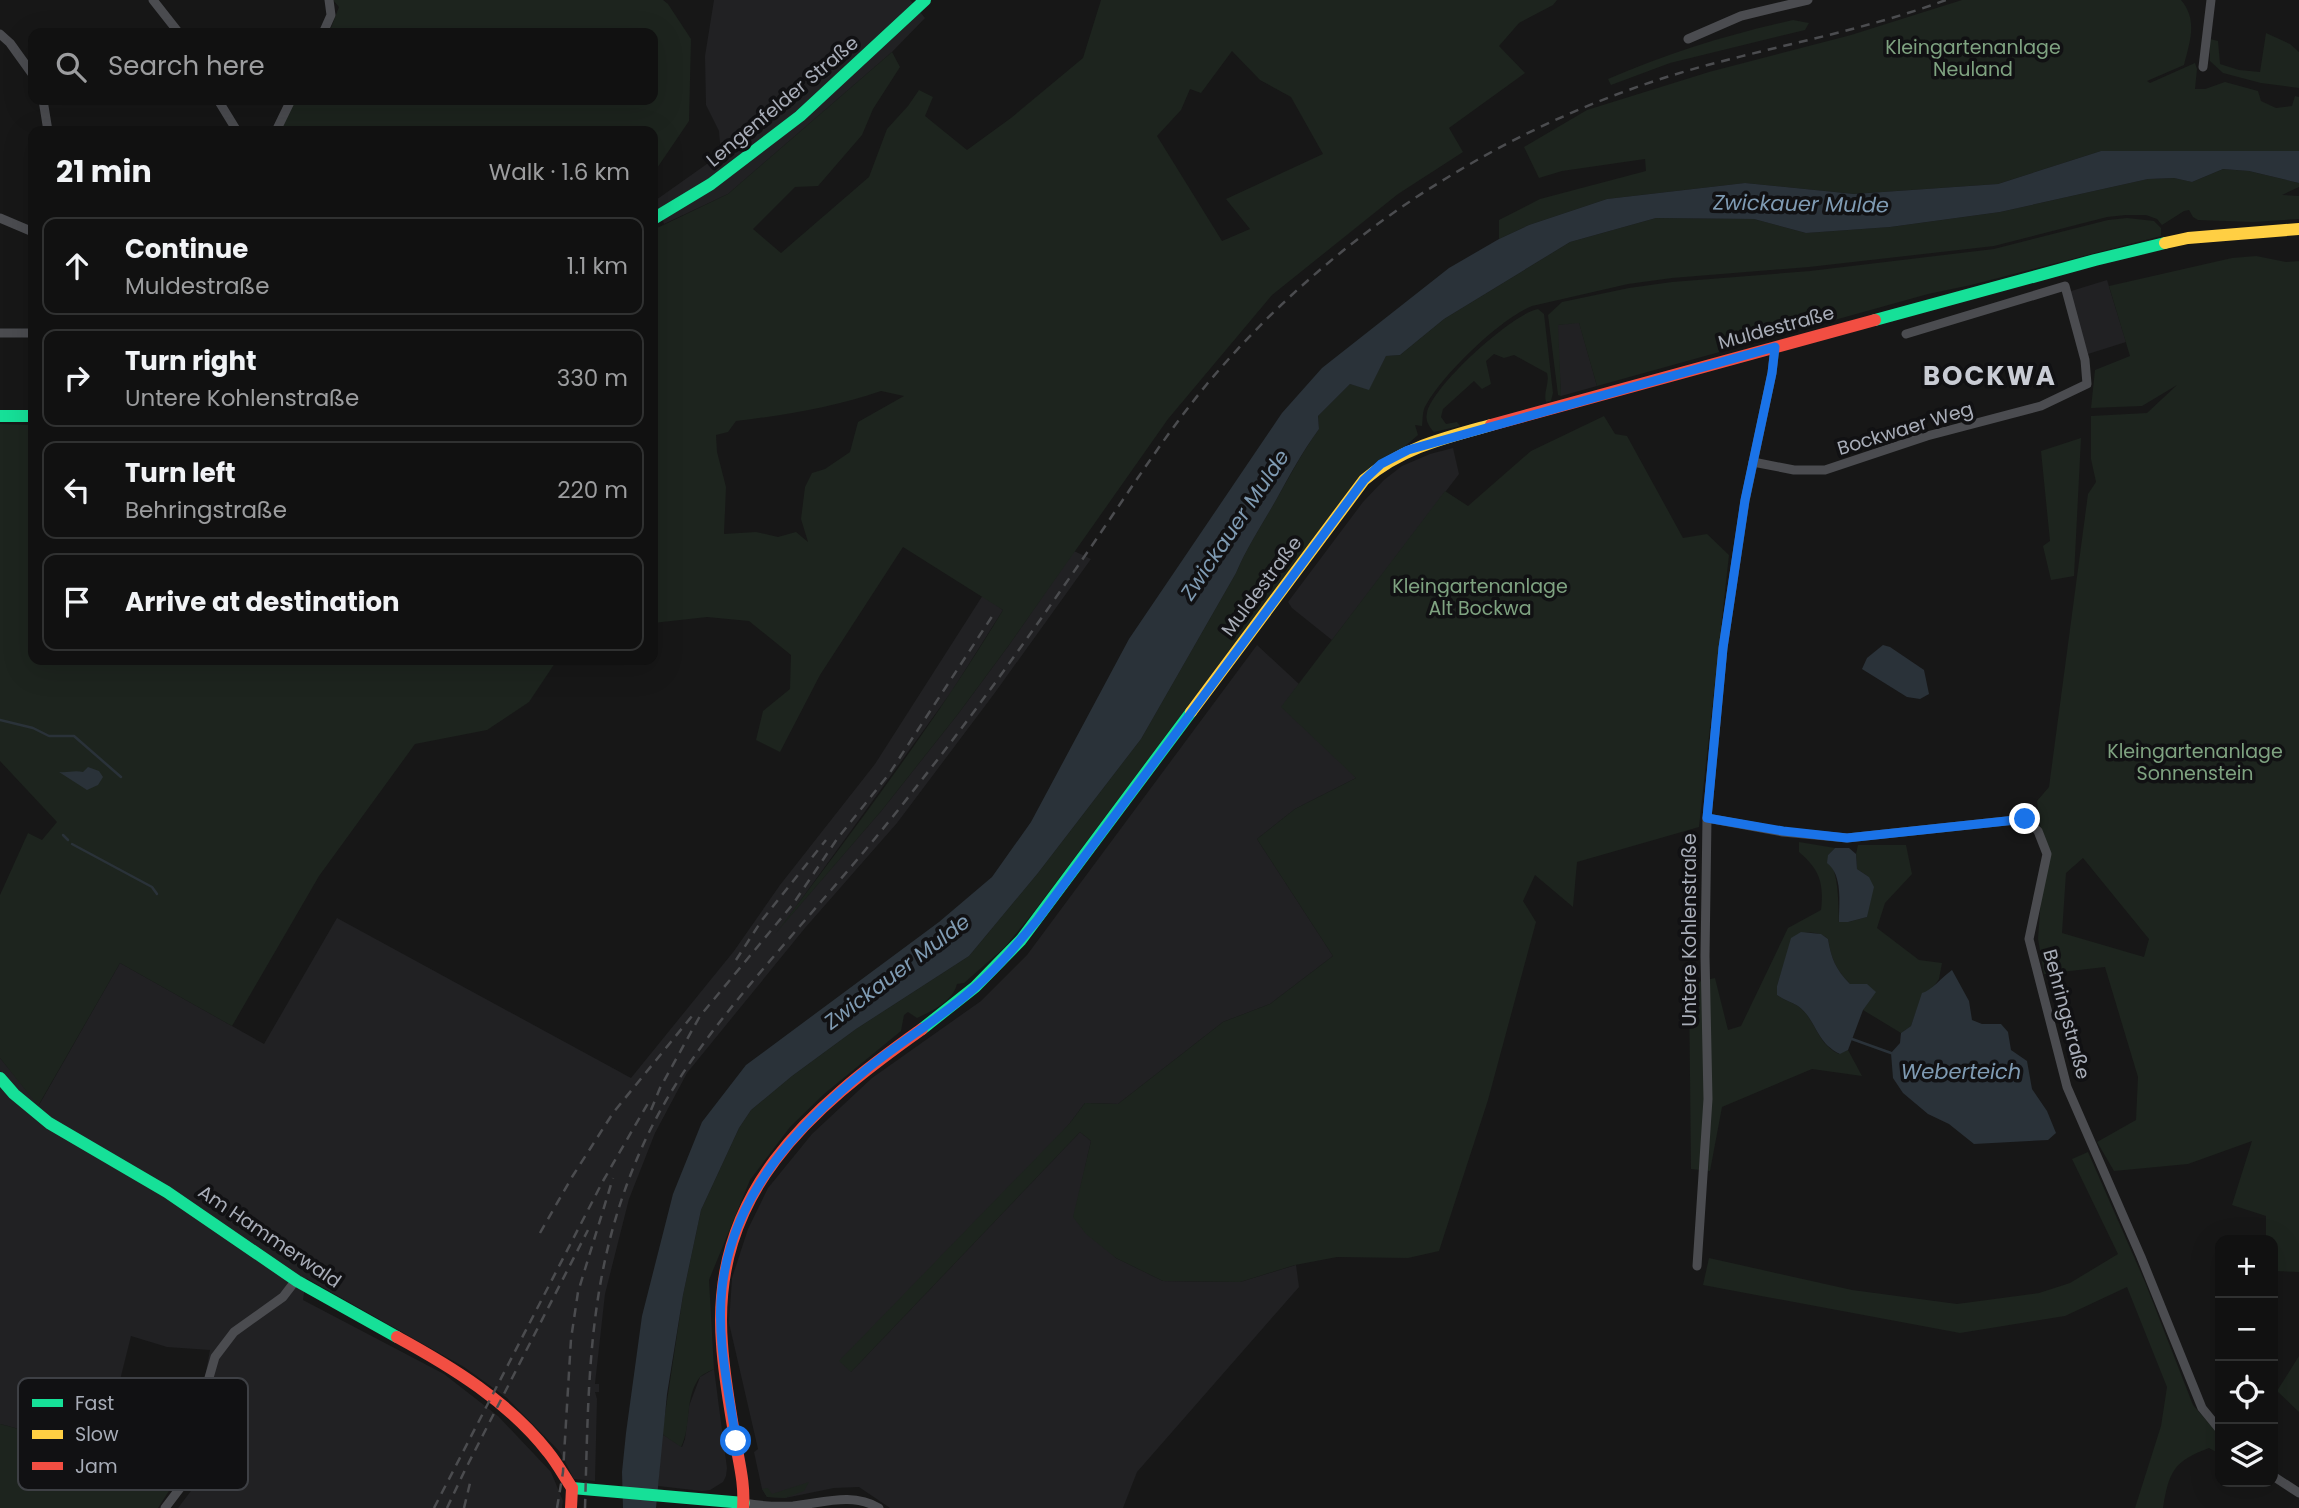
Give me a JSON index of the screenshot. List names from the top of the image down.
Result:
{
  "streets": {
    "main road": ["Lengenfelder Straße", "Muldestraße", "Am Hammerwald"],
    "street": ["Bockwaer Weg", "Untere Kohlenstraße", "Behringstraße"]
  },
  "crossings": [
    ["Muldestraße", "Untere Kohlenstraße"],
    ["Bockwaer Weg", "Untere Kohlenstraße"],
    ["Untere Kohlenstraße", "Behringstraße"]
  ],
  "districts": ["BOCKWA"],
  "water": ["Zwickauer Mulde", "Weberteich"],
  "parks": ["Kleingartenanlage Neuland", "Kleingartenanlage Alt Bockwa", "Kleingartenanlage Sonnenstein"],
  "legend": ["Fast", "Slow", "Jam"],
  "page": {
    "search": "Search here",
    "heading": ["21 min", "Walk · 1.6 km"],
    "list": [
      ["Continue", "Muldestraße", "1.1 km"],
      ["Turn right", "Untere Kohlenstraße", "330 m"],
      ["Turn left", "Behringstraße", "220 m"],
      "Arrive at destination"
    ],
    "map_buttons": ["+", "−"]
  }
}
